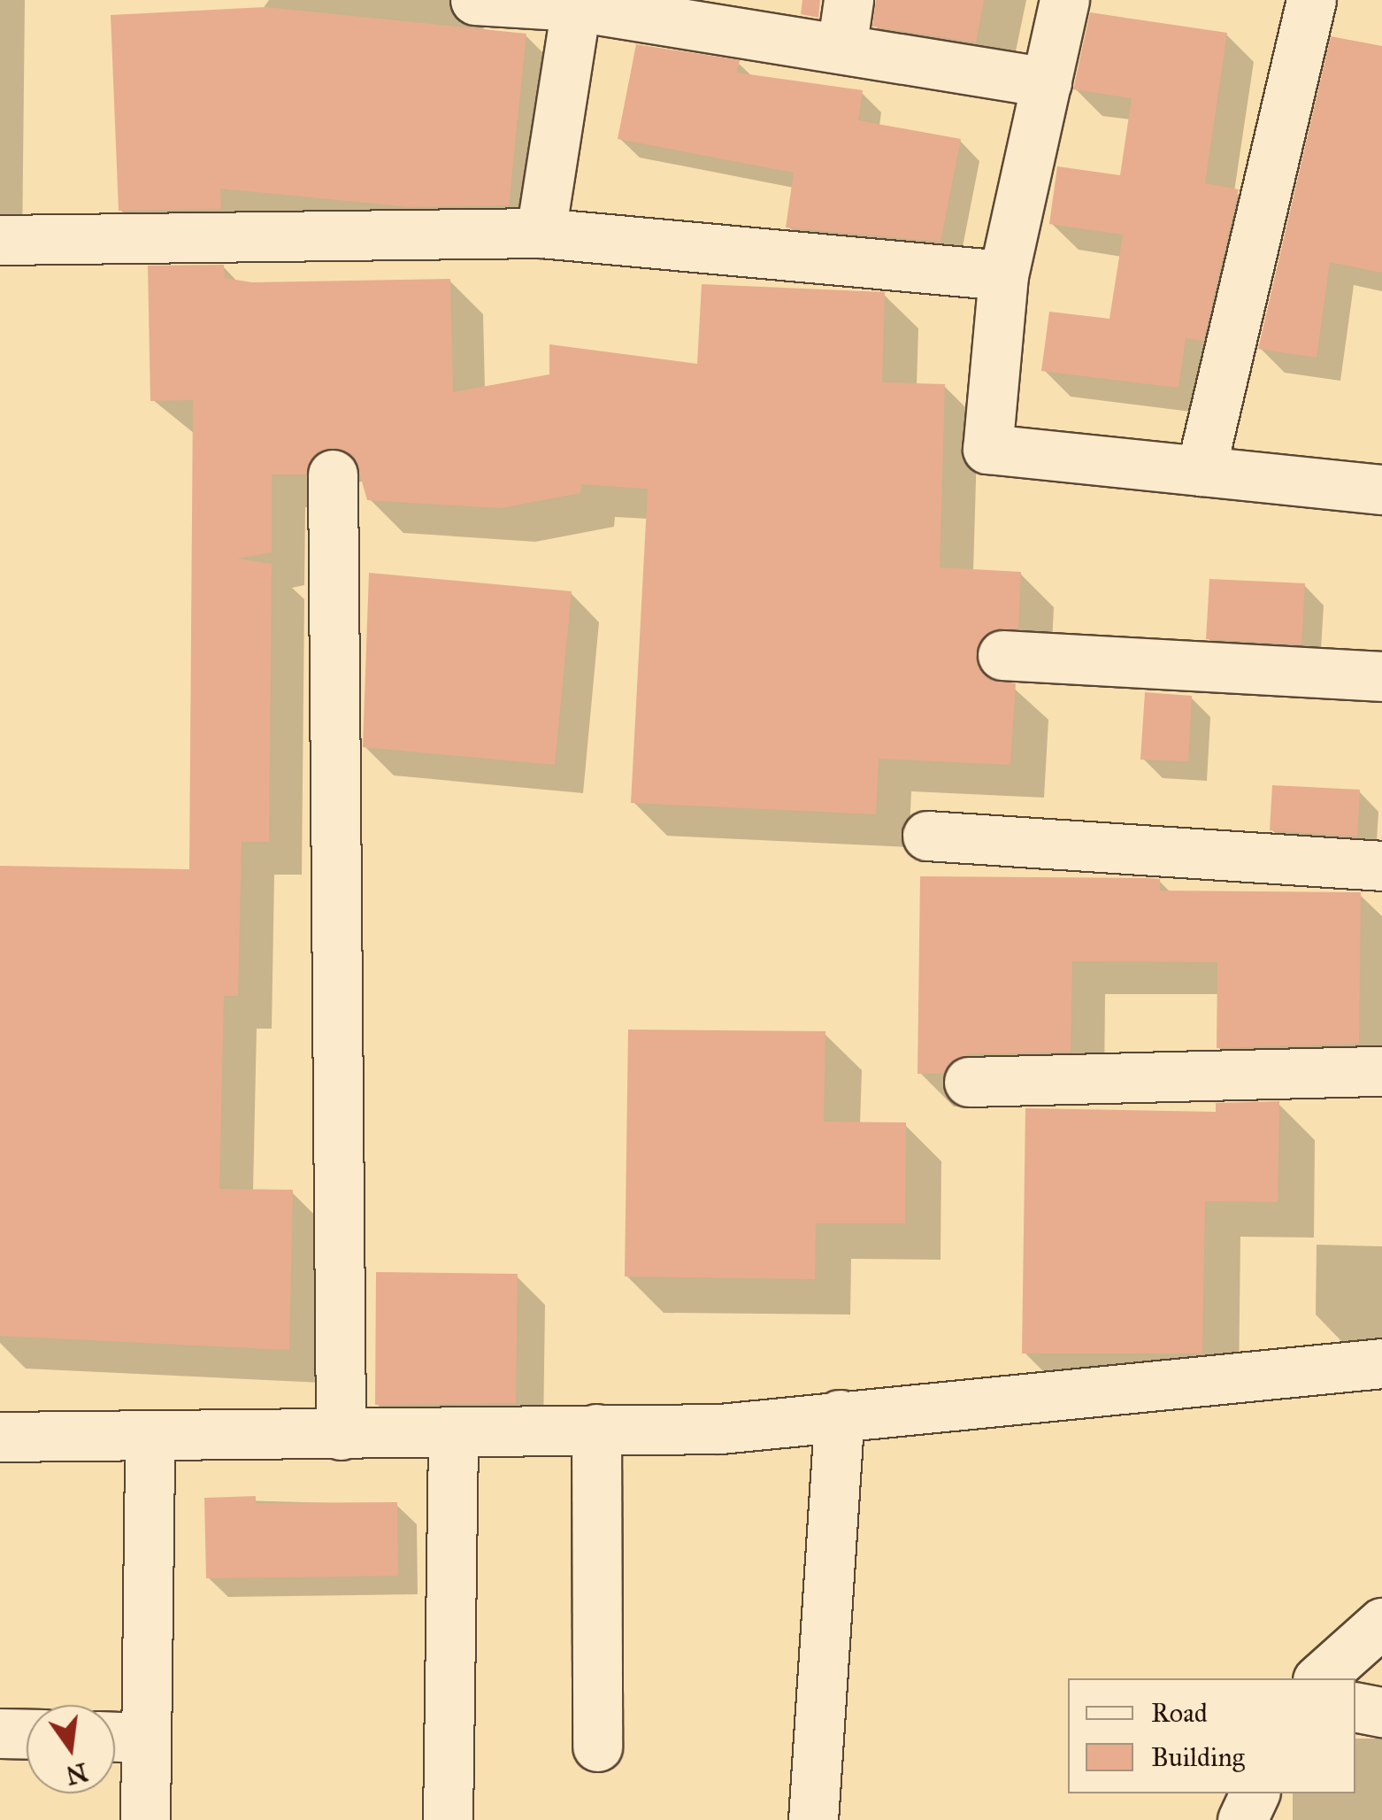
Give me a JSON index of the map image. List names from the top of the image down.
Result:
{
  "legend": ["Road", "Building"],
  "north": "bottom"
}
